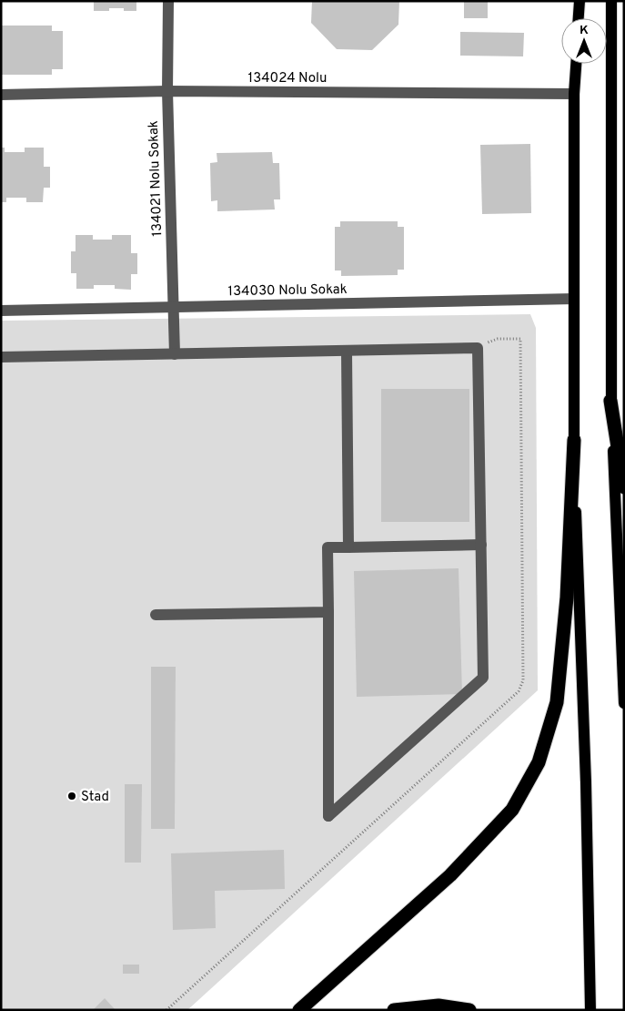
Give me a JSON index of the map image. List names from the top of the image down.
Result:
{
  "streets": {
    "street": ["134024 Nolu", "134021 Nolu Sokak", "134030 Nolu Sokak"]
  },
  "crossings": [
    ["134024 Nolu", "134021 Nolu Sokak"],
    ["134021 Nolu Sokak", "134030 Nolu Sokak"]
  ],
  "places": ["Stad"],
  "north": "top"
}
